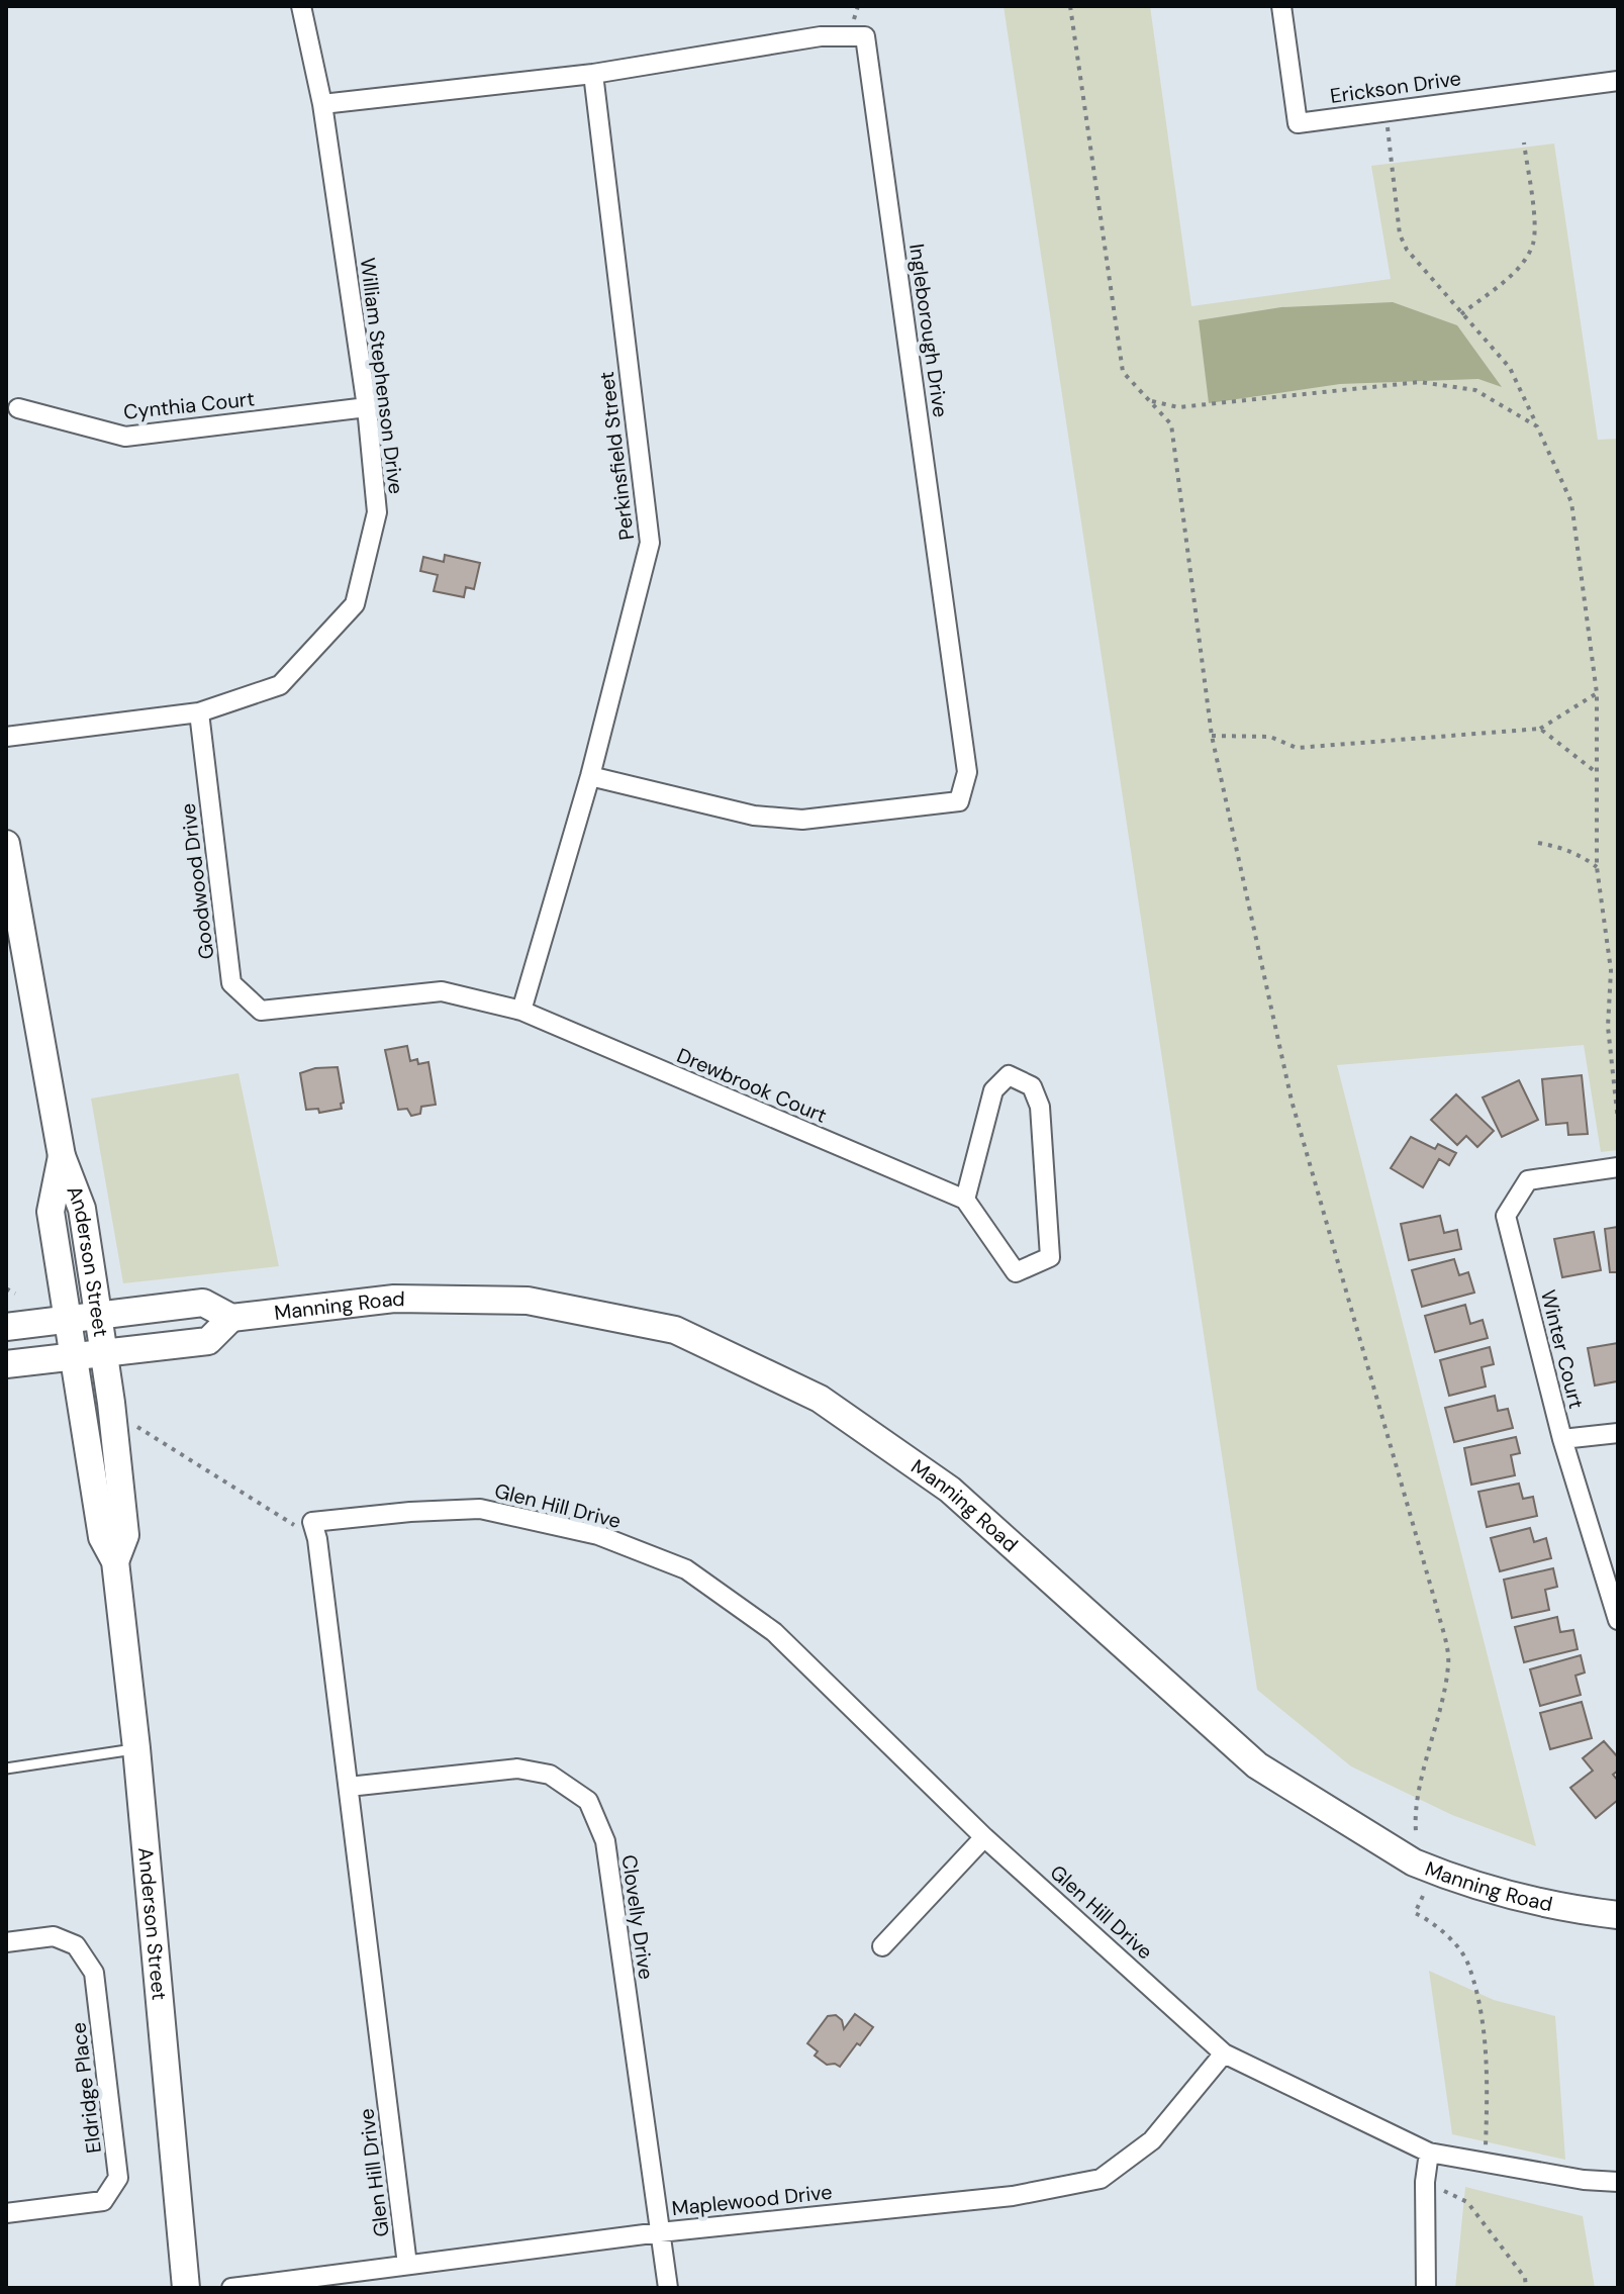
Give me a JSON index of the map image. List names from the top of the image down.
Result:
{
  "streets": {
    "main road": ["Anderson Street", "Manning Road"],
    "street": [
      "Erickson Drive",
      "Ingleborough Drive",
      "William Stephenson Drive",
      "Cynthia Court",
      "Perkinsfield Street",
      "Goodwood Drive",
      "Drewbrook Court",
      "Winter Court",
      "Glen Hill Drive",
      "Clovelly Drive",
      "Eldridge Place",
      "Maplewood Drive"
    ]
  },
  "crossings": [
    ["Ingleborough Drive", "William Stephenson Drive"],
    ["Ingleborough Drive", "Perkinsfield Street"],
    ["William Stephenson Drive", "Cynthia Court"],
    ["William Stephenson Drive", "Goodwood Drive"],
    ["Perkinsfield Street", "Goodwood Drive"],
    ["Perkinsfield Street", "Drewbrook Court"],
    ["Goodwood Drive", "Drewbrook Court"],
    ["Anderson Street", "Manning Road"],
    ["Glen Hill Drive", "Clovelly Drive"],
    ["Glen Hill Drive", "Maplewood Drive"],
    ["Clovelly Drive", "Maplewood Drive"]
  ]
}
